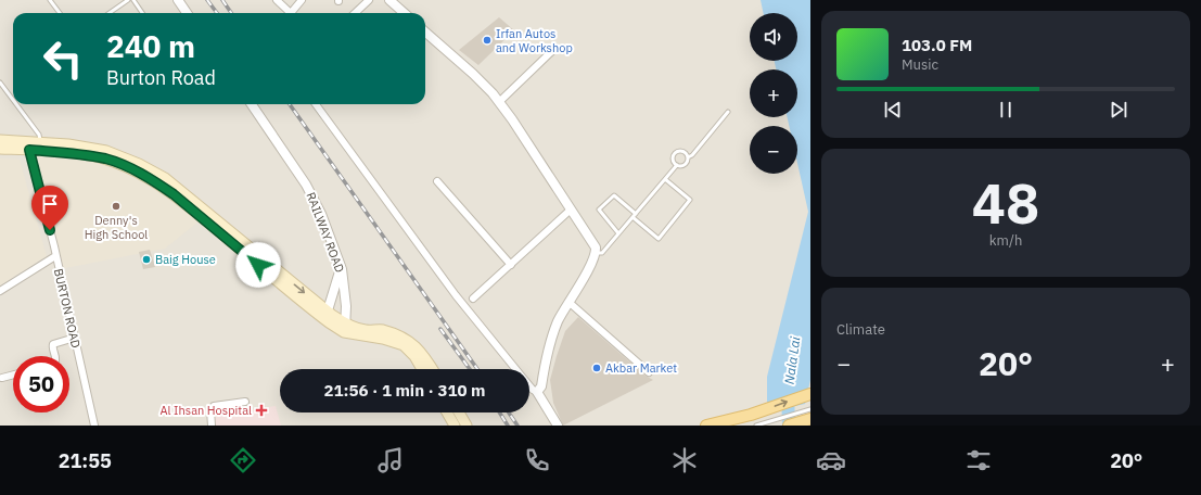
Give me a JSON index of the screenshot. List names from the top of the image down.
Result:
{
  "streets": {
    "street": ["RAILWAY ROAD", "BURTON ROAD"]
  },
  "water": ["Nala Lai"],
  "places": {
    "other": [
      "Irfan Autos and Workshop",
      "Denny's High School",
      "Baig House",
      "Akbar Market"
    ],
    "health": ["Al Ihsan Hospital"]
  },
  "page": {
    "map_buttons": ["+", "−"],
    "turn": ["240 m", "Burton Road"],
    "song": ["103.0 FM", "Music"],
    "tile": [
      ["48", "km/h"],
      "Climate"
    ],
    "heat": ["−", "20°", "+"],
    "limit": "50",
    "trip": "21:56 · 1 min · 310 m",
    "tabs": ["21:55", "20°"]
  }
}
